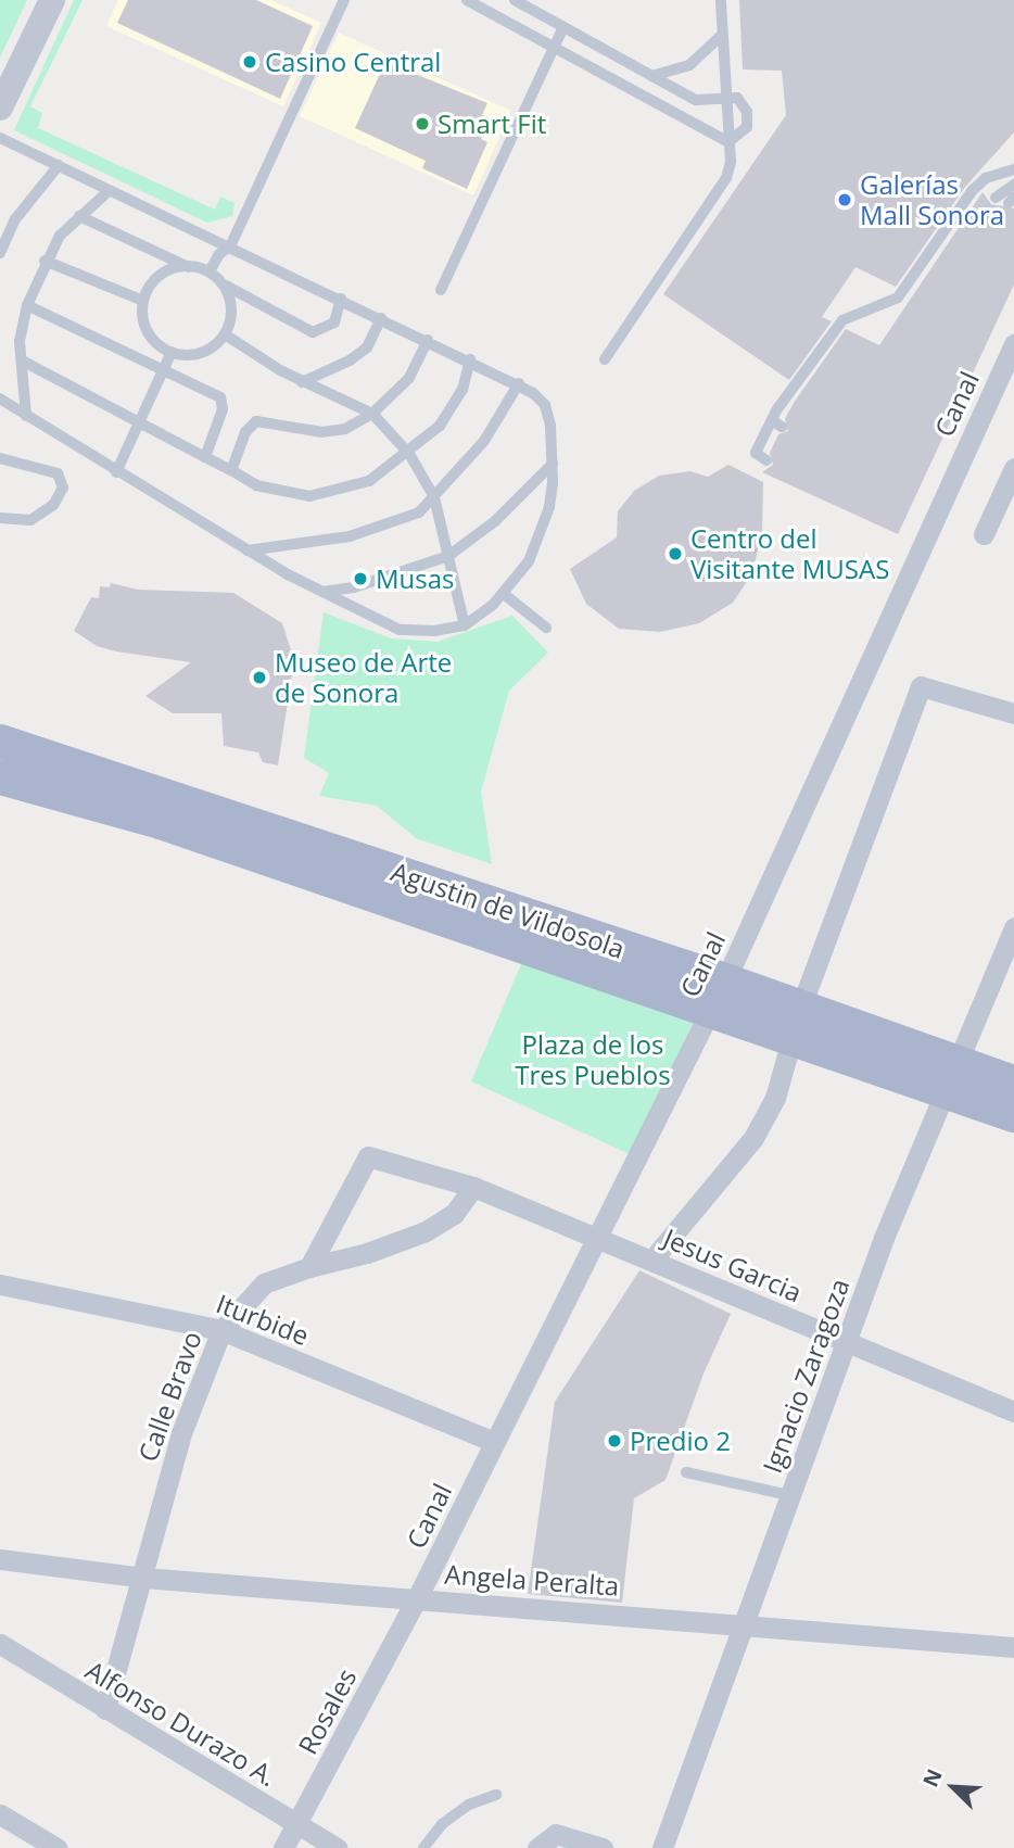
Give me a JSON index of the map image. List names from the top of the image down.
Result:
{
  "streets": {
    "main road": ["Agustin de Vildosola"],
    "street": [
      "Canal",
      "Jesus Garcia",
      "Iturbide",
      "Ignacio Zaragoza",
      "Calle Bravo",
      "Angela Peralta",
      "Rosales",
      "Alfonso Durazo A."
    ]
  },
  "crossings": [
    ["Canal", "Agustin de Vildosola"],
    ["Canal", "Jesus Garcia"],
    ["Canal", "Iturbide"],
    ["Canal", "Angela Peralta"],
    ["Canal", "Rosales"],
    ["Agustin de Vildosola", "Ignacio Zaragoza"],
    ["Jesus Garcia", "Ignacio Zaragoza"],
    ["Jesus Garcia", "Calle Bravo"],
    ["Iturbide", "Calle Bravo"],
    ["Ignacio Zaragoza", "Angela Peralta"],
    ["Calle Bravo", "Angela Peralta"],
    ["Calle Bravo", "Alfonso Durazo A."],
    ["Angela Peralta", "Rosales"],
    ["Rosales", "Alfonso Durazo A."]
  ],
  "parks": ["Plaza de los Tres Pueblos"],
  "places": [
    "Casino Central",
    "Smart Fit",
    "Galerías Mall Sonora",
    "Centro del Visitante MUSAS",
    "Musas",
    "Museo de Arte de Sonora",
    "Predio 2"
  ],
  "north": "top left"
}
